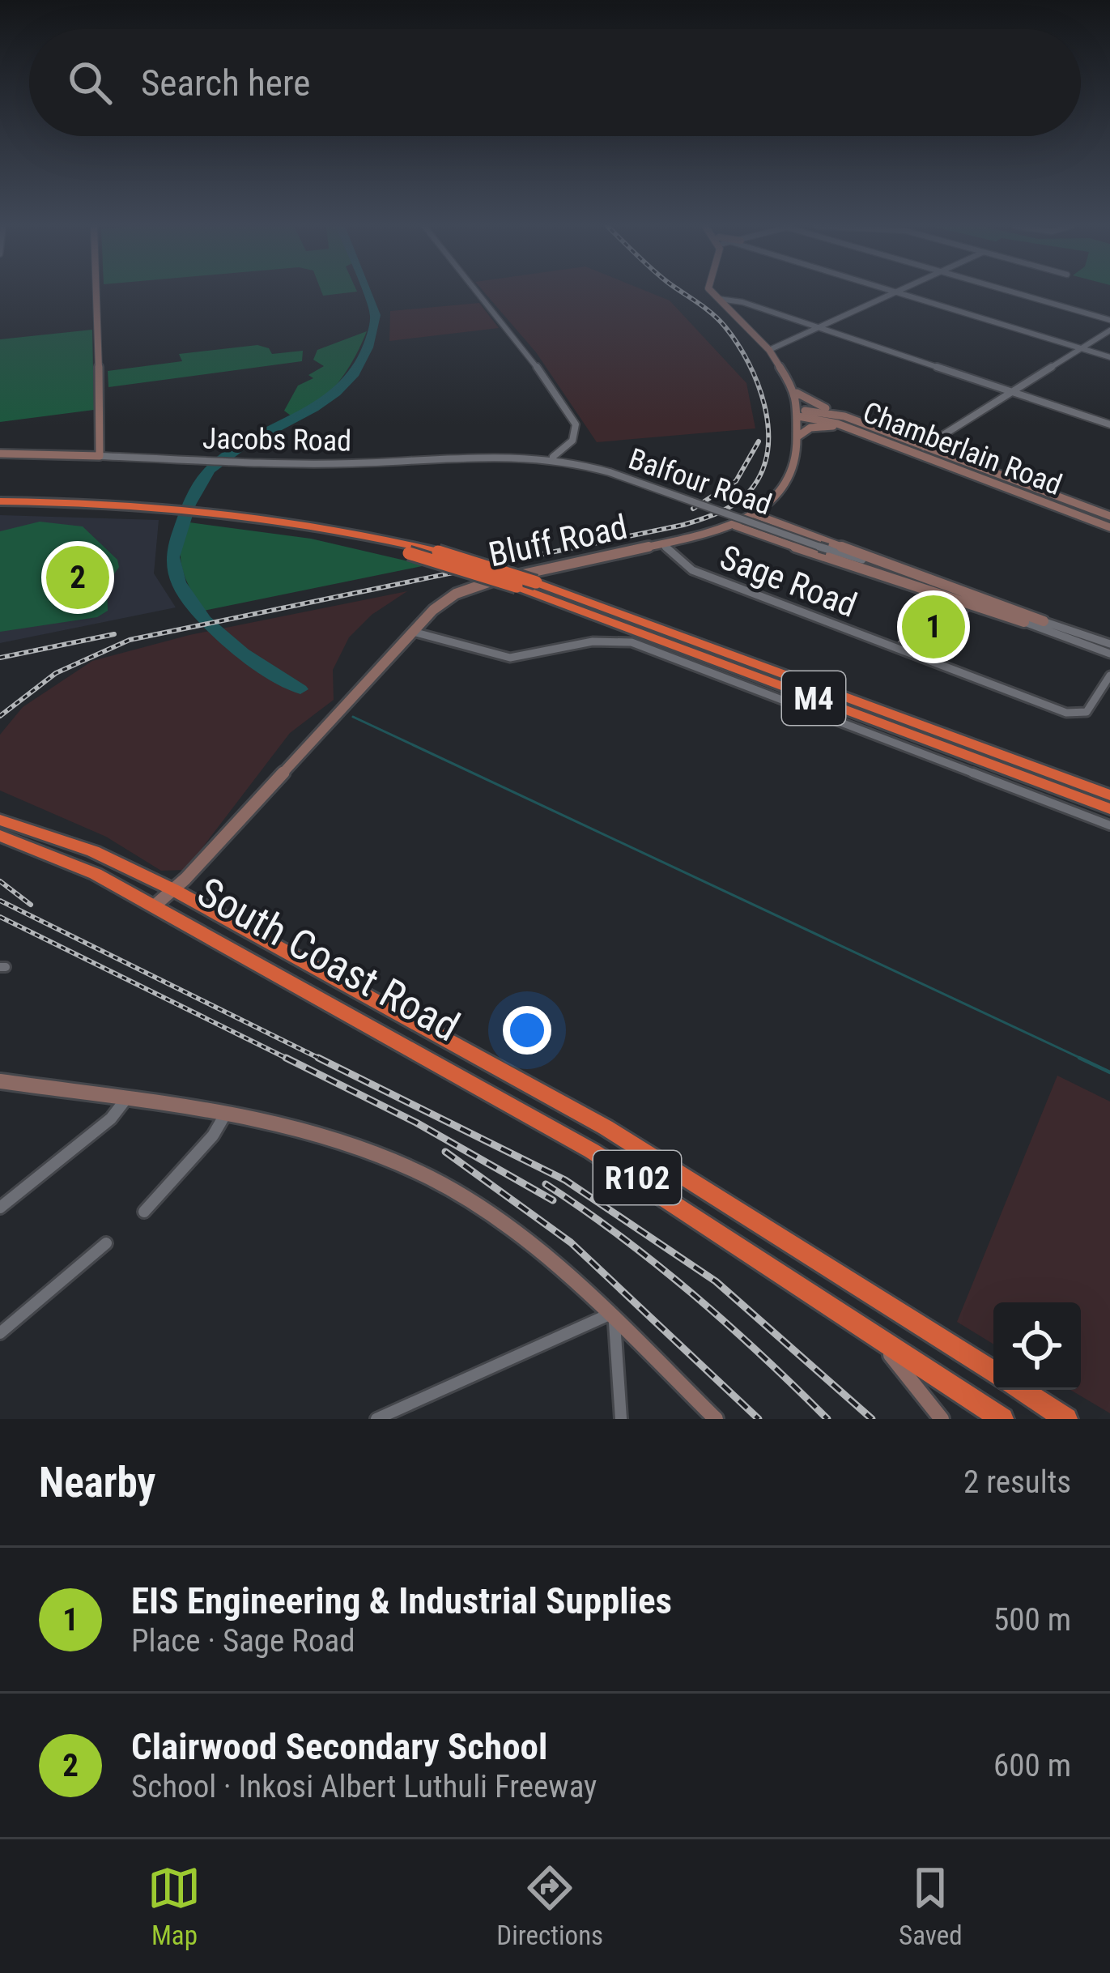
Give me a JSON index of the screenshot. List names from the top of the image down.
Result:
{
  "streets": {
    "highway": ["M4", "South Coast Road", "R102"],
    "main road": ["Jacobs Road", "Chamberlain Road", "Bluff Road"],
    "street": ["Balfour Road", "Sage Road"]
  },
  "crossings": [
    ["Jacobs Road", "Balfour Road"],
    ["Chamberlain Road", "Bluff Road"],
    ["Bluff Road", "Sage Road"],
    ["Bluff Road", "South Coast Road"]
  ],
  "page": {
    "search": "Search here",
    "pins": ["2", "1"],
    "heading": ["Nearby", "2 results"],
    "list": [
      {
        "mark": "1",
        "name": "EIS Engineering & Industrial Supplies",
        "note": "Place · Sage Road",
        "value": "500 m"
      },
      {
        "mark": "2",
        "name": "Clairwood Secondary School",
        "note": "School · Inkosi Albert Luthuli Freeway",
        "value": "600 m"
      }
    ],
    "nav": ["Map", "Directions", "Saved"]
  }
}
